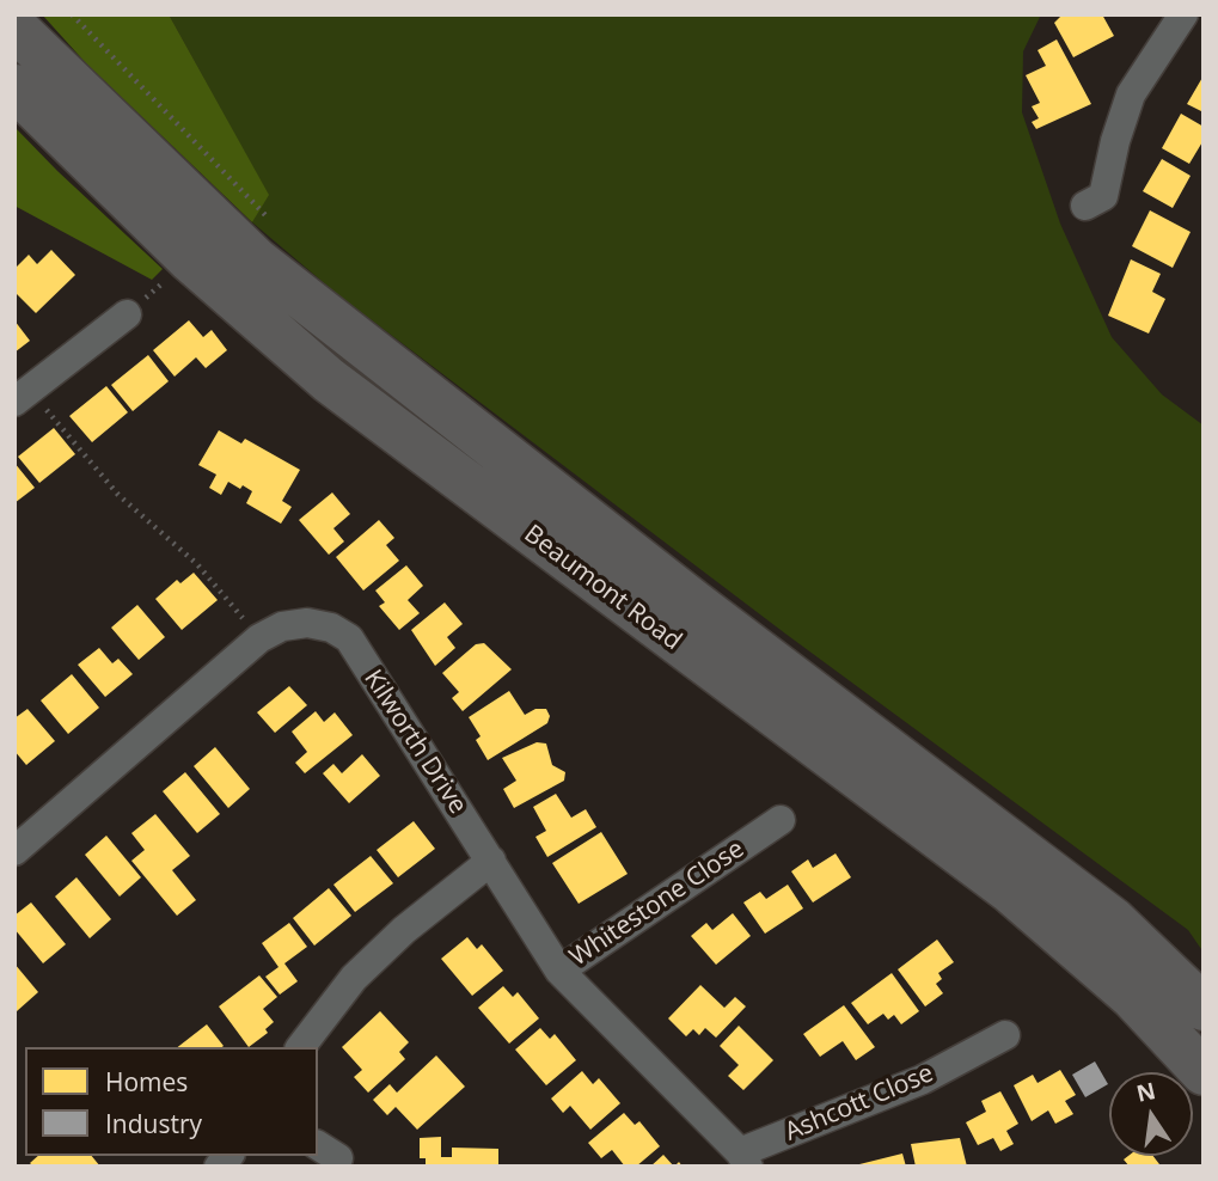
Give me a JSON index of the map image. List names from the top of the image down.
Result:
{
  "streets": {
    "highway": ["Beaumont Road"],
    "street": ["Kilworth Drive", "Whitestone Close", "Ashcott Close"]
  },
  "crossings": [
    ["Kilworth Drive", "Whitestone Close"],
    ["Kilworth Drive", "Ashcott Close"]
  ],
  "legend": ["Homes", "Industry"],
  "north": "top"
}
